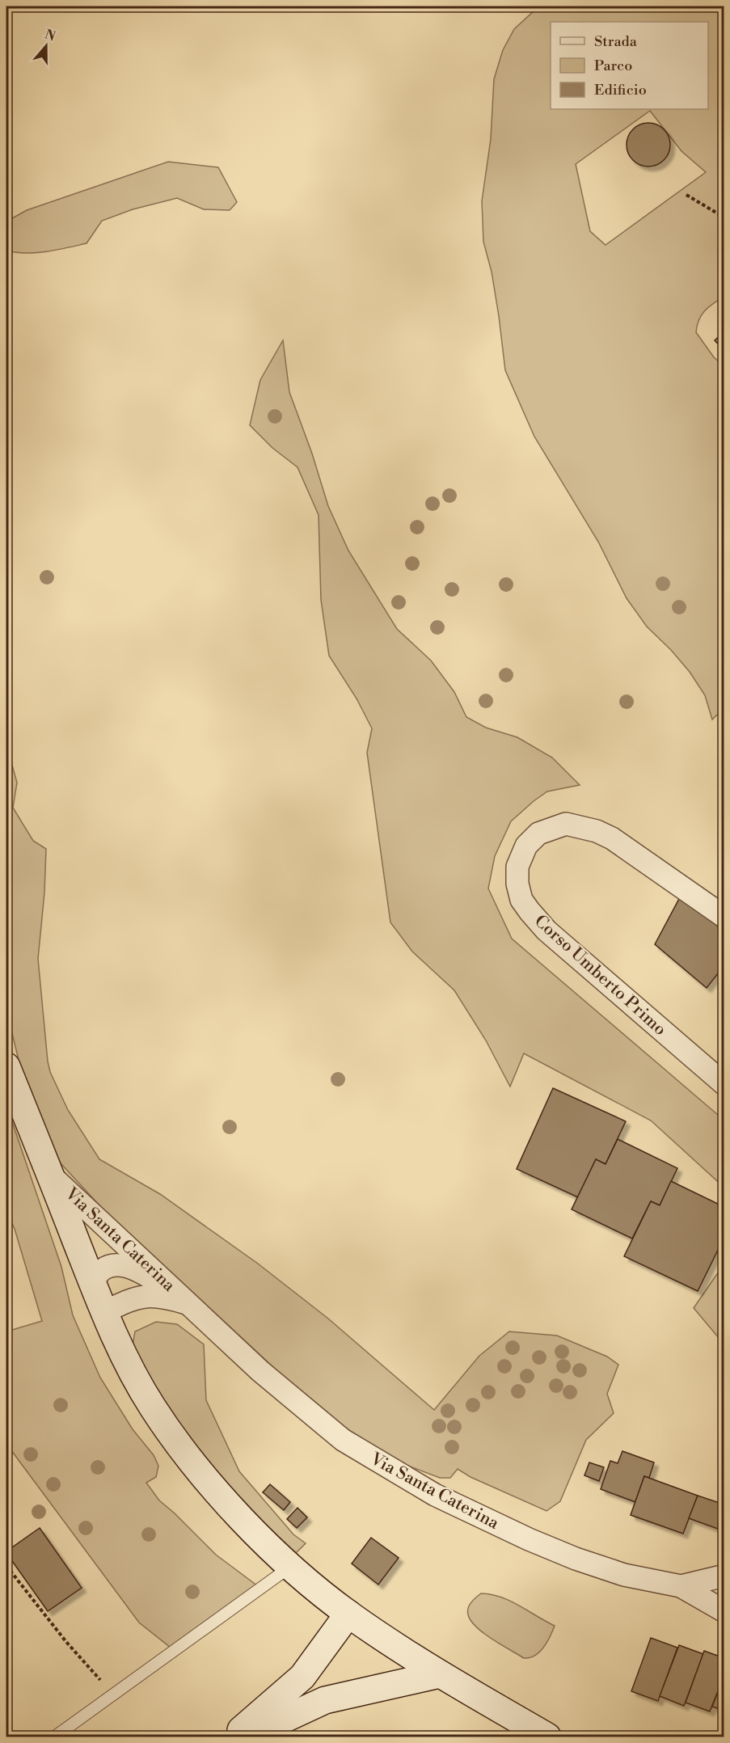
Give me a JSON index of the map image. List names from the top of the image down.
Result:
{
  "streets": {
    "street": ["Corso Umberto Primo", "Via Santa Caterina"]
  },
  "legend": ["Strada", "Parco", "Edificio"],
  "north": "top"
}
